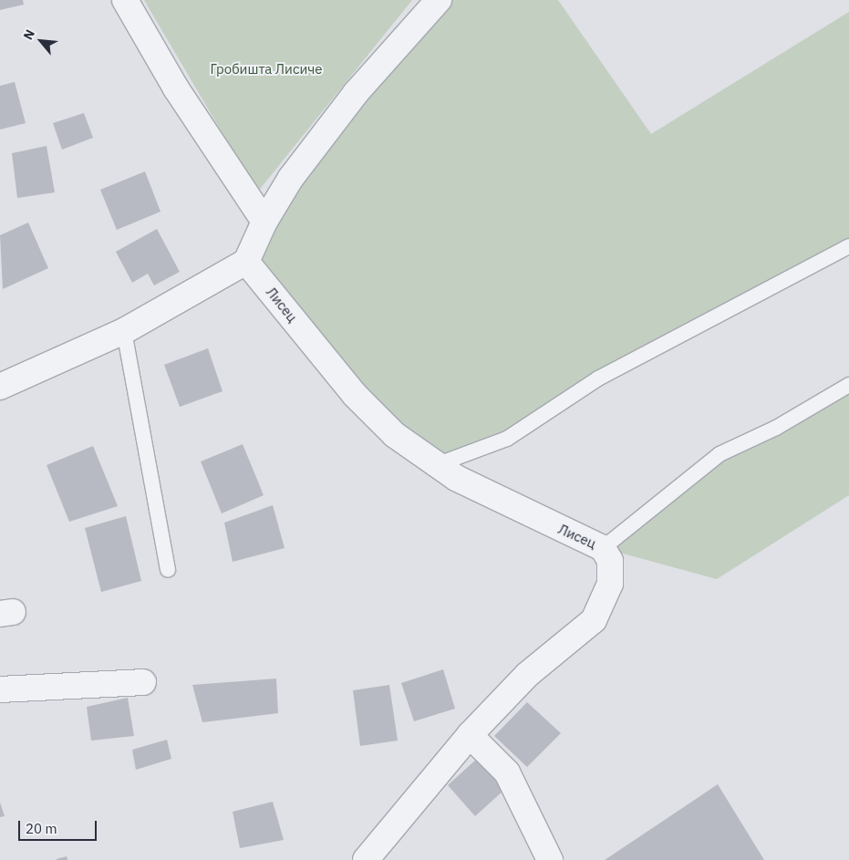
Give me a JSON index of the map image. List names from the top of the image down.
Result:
{
  "streets": {
    "street": ["Лисец"]
  },
  "parks": ["Гробишта Лисиче"],
  "scale_bar": "20 m",
  "north": "top left"
}
